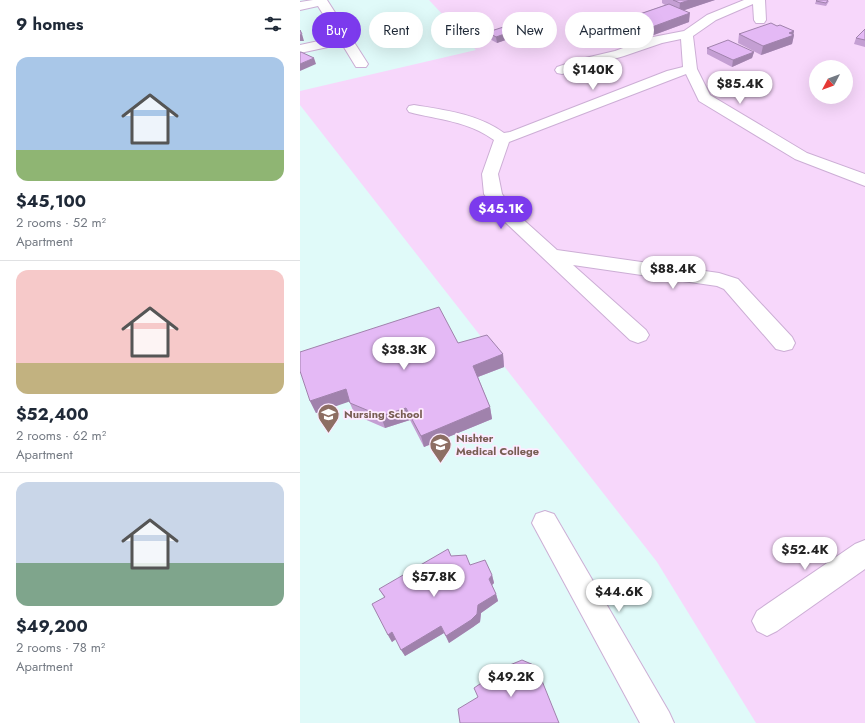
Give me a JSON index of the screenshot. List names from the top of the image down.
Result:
{
  "places": {
    "school or university": ["Nursing School", "Nishter Medical College"]
  },
  "north": "bottom left",
  "page": {
    "heading": "9 homes",
    "chip": [
      "Buy",
      "Rent",
      "Filters",
      "New",
      "Apartment"
    ],
    "list": [
      {
        "name": "$45,100",
        "note": "2 rooms · 52 m² · Apartment"
      },
      {
        "name": "$52,400",
        "note": "2 rooms · 62 m² · Apartment"
      },
      {
        "name": "$49,200",
        "note": "2 rooms · 78 m² · Apartment"
      }
    ],
    "price": [
      "$140K",
      "$85.4K",
      "$45.1K",
      "$88.4K",
      "$38.3K",
      "$52.4K",
      "$57.8K",
      "$44.6K",
      "$49.2K"
    ]
  }
}
